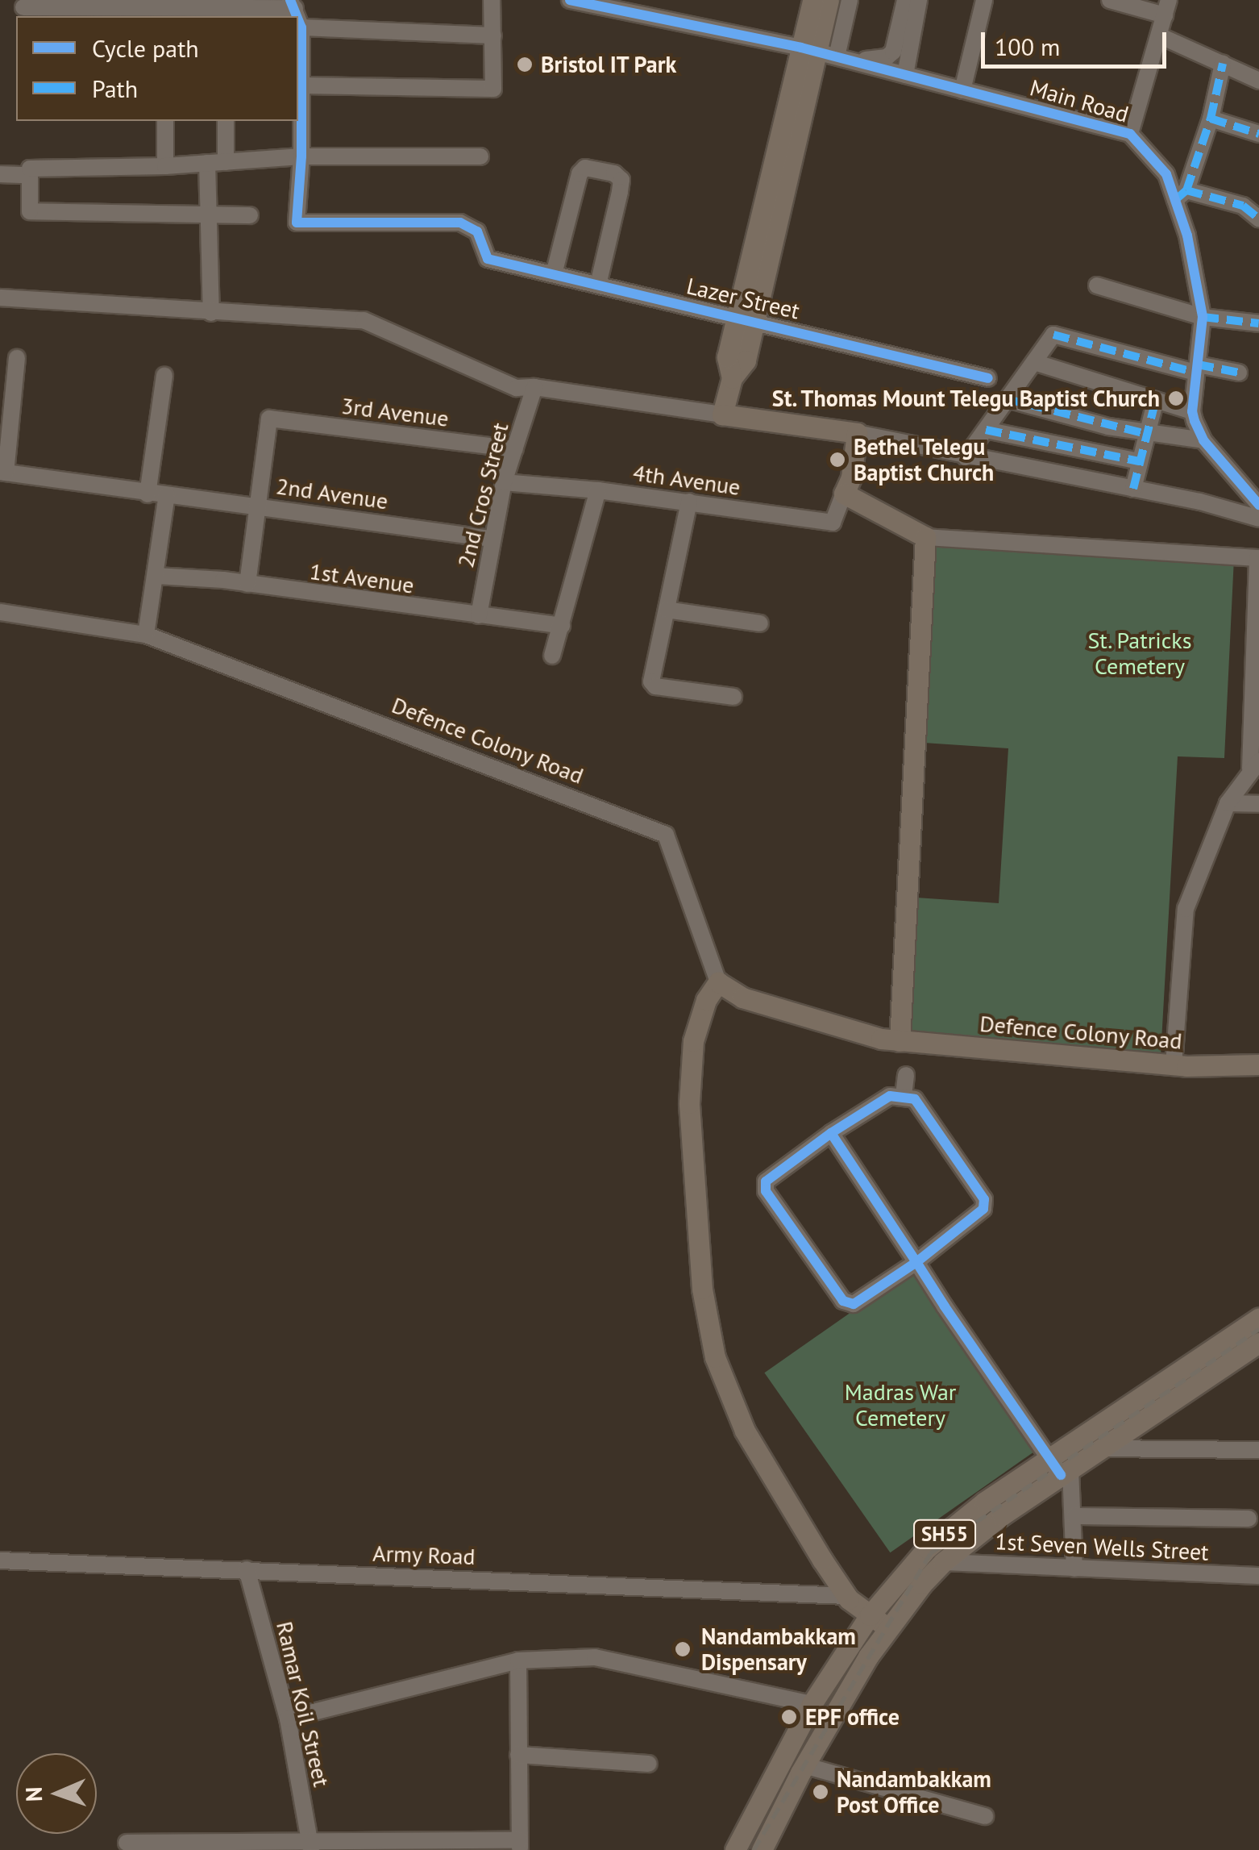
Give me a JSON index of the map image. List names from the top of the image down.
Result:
{
  "streets": {
    "main road": ["Defence Colony Road", "SH55"],
    "street": [
      "Main Road",
      "Lazer Street",
      "3rd Avenue",
      "4th Avenue",
      "2nd Avenue",
      "2nd Cros Street",
      "1st Avenue",
      "1st Seven Wells Street",
      "Army Road",
      "Ramar Koil Street"
    ]
  },
  "crossings": [
    ["3rd Avenue", "2nd Avenue"],
    ["3rd Avenue", "2nd Cros Street"],
    ["4th Avenue", "2nd Cros Street"],
    ["2nd Avenue", "2nd Cros Street"],
    ["2nd Cros Street", "1st Avenue"],
    ["SH55", "1st Seven Wells Street"],
    ["Army Road", "Ramar Koil Street"]
  ],
  "parks": ["St. Patricks Cemetery", "Madras War Cemetery"],
  "places": [
    "Bristol IT Park",
    "St. Thomas Mount Telegu Baptist Church",
    "Bethel Telegu Baptist Church",
    "Nandambakkam Dispensary",
    "EPF office",
    "Nandambakkam Post Office"
  ],
  "legend": ["Cycle path", "Path"],
  "scale_bar": "100 m",
  "north": "left"
}
